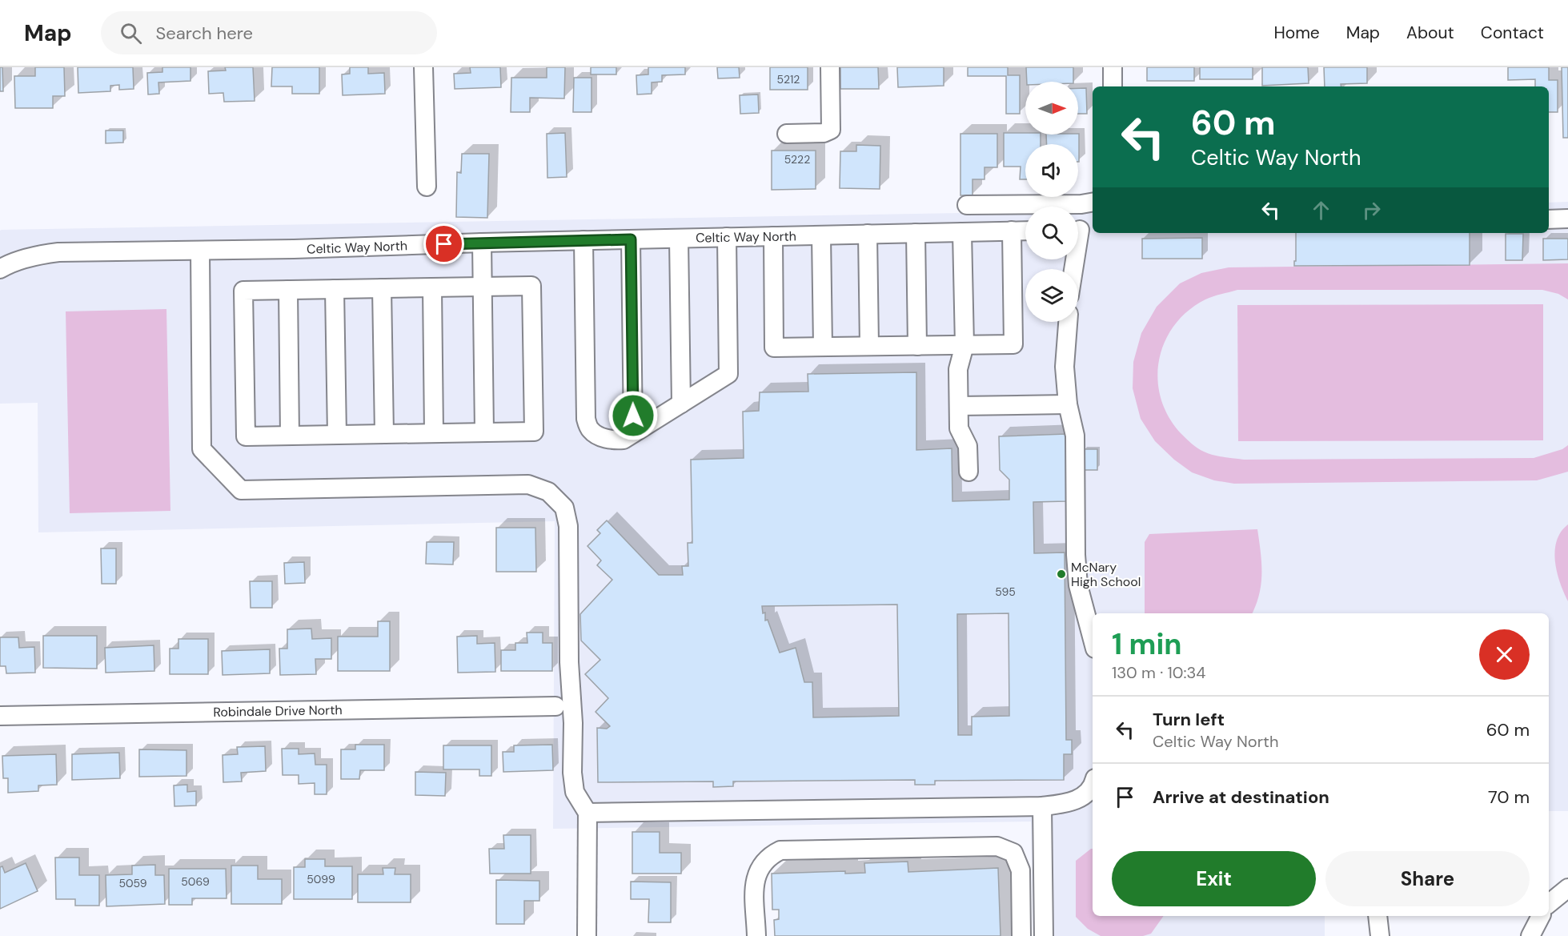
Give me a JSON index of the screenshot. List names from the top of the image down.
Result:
{
  "streets": {
    "street": ["Celtic Way North", "Robindale Drive North"]
  },
  "places": ["McNary High School"],
  "house_numbers": [
    "5212",
    "5222",
    "595",
    "5099",
    "5069",
    "5059"
  ],
  "north": "right",
  "page": {
    "header": "Map",
    "search": "Search here",
    "nav": [
      "Home",
      "Map",
      "About",
      "Contact"
    ],
    "turn": ["60 m", "Celtic Way North"],
    "heading": ["1 min", "130 m · 10:34"],
    "list": [
      {
        "name": "Turn left",
        "note": "Celtic Way North",
        "value": "60 m"
      },
      {
        "name": "Arrive at destination",
        "value": "70 m"
      }
    ],
    "buttons": ["Exit", "Share"]
  }
}
